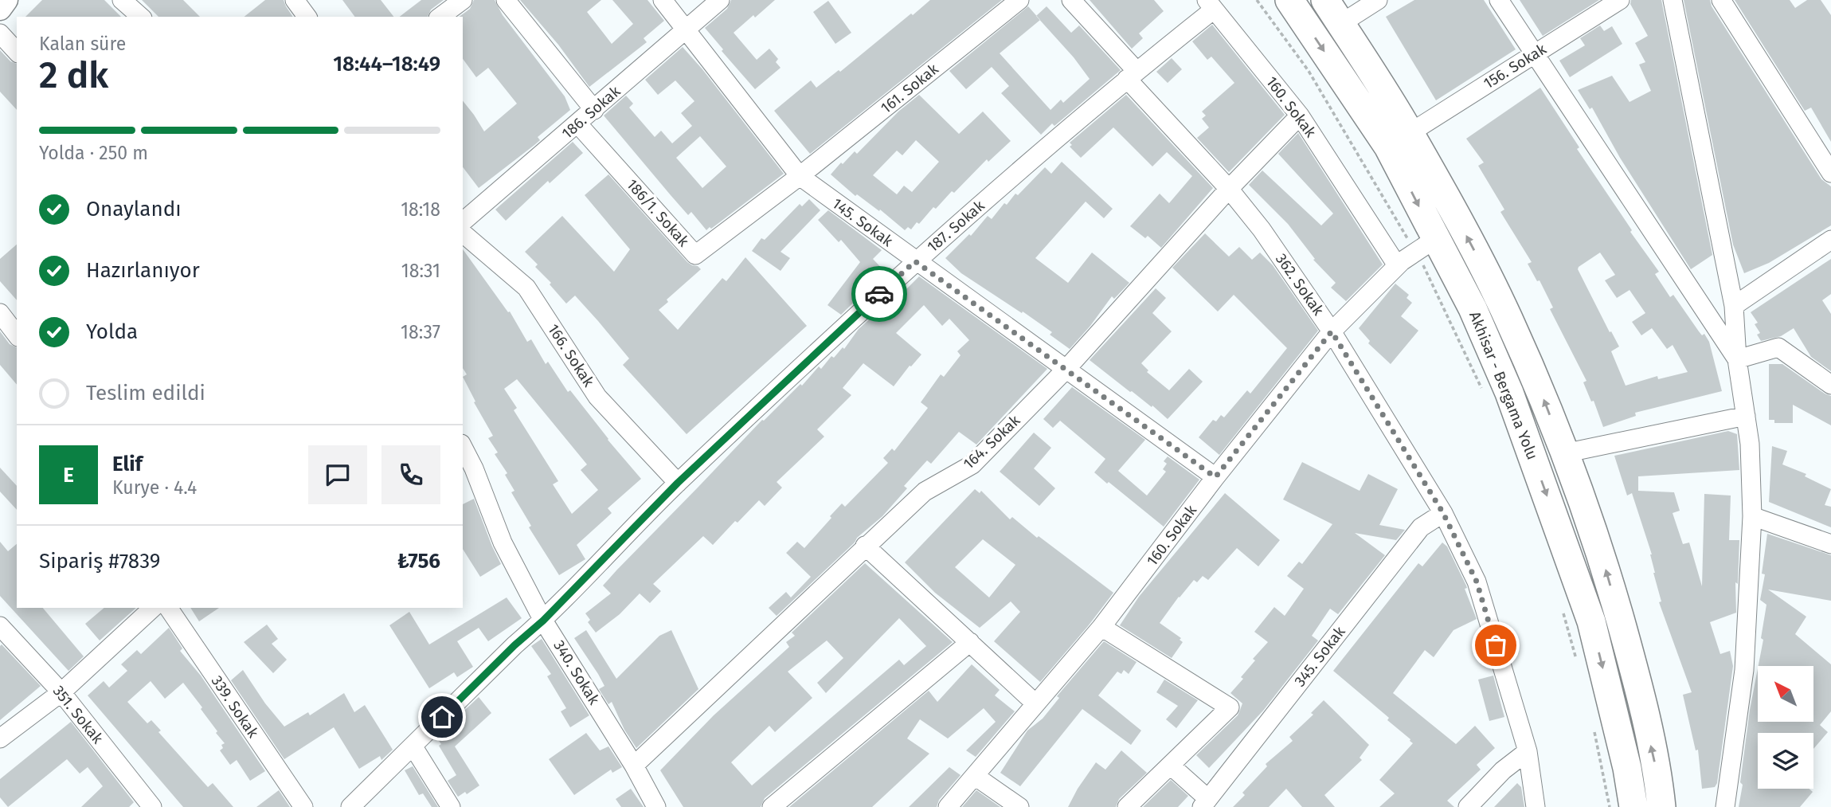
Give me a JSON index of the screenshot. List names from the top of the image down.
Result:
{
  "streets": {
    "main road": ["Akhisar - Bergama Yolu"],
    "street": [
      "156. Sokak",
      "161. Sokak",
      "160. Sokak",
      "186. Sokak",
      "186/1. Sokak",
      "145. Sokak",
      "187. Sokak",
      "362. Sokak",
      "166. Sokak",
      "164. Sokak",
      "345. Sokak",
      "340. Sokak",
      "339. Sokak",
      "351. Sokak"
    ]
  },
  "crossings": [
    ["156. Sokak", "Akhisar - Bergama Yolu"],
    ["161. Sokak", "186/1. Sokak"],
    ["161. Sokak", "145. Sokak"],
    ["160. Sokak", "145. Sokak"],
    ["160. Sokak", "187. Sokak"],
    ["160. Sokak", "362. Sokak"],
    ["160. Sokak", "Akhisar - Bergama Yolu"],
    ["160. Sokak", "164. Sokak"],
    ["186. Sokak", "186/1. Sokak"],
    ["186. Sokak", "145. Sokak"],
    ["186/1. Sokak", "145. Sokak"],
    ["145. Sokak", "187. Sokak"],
    ["145. Sokak", "164. Sokak"],
    ["187. Sokak", "362. Sokak"],
    ["187. Sokak", "166. Sokak"],
    ["187. Sokak", "340. Sokak"],
    ["362. Sokak", "164. Sokak"],
    ["362. Sokak", "345. Sokak"],
    ["164. Sokak", "340. Sokak"]
  ],
  "north": "top left",
  "page": {
    "heading": ["2 dk", "Kalan süre", "18:44–18:49"],
    "panel": [
      "Elif",
      "Kurye · 4.4",
      "Sipariş #7839",
      "₺756"
    ],
    "bar": "Yolda · 250 m",
    "list": [
      ["Onaylandı", "18:18"],
      ["Hazırlanıyor", "18:31"],
      ["Yolda", "18:37"],
      "Teslim edildi"
    ],
    "round": "E"
  }
}
